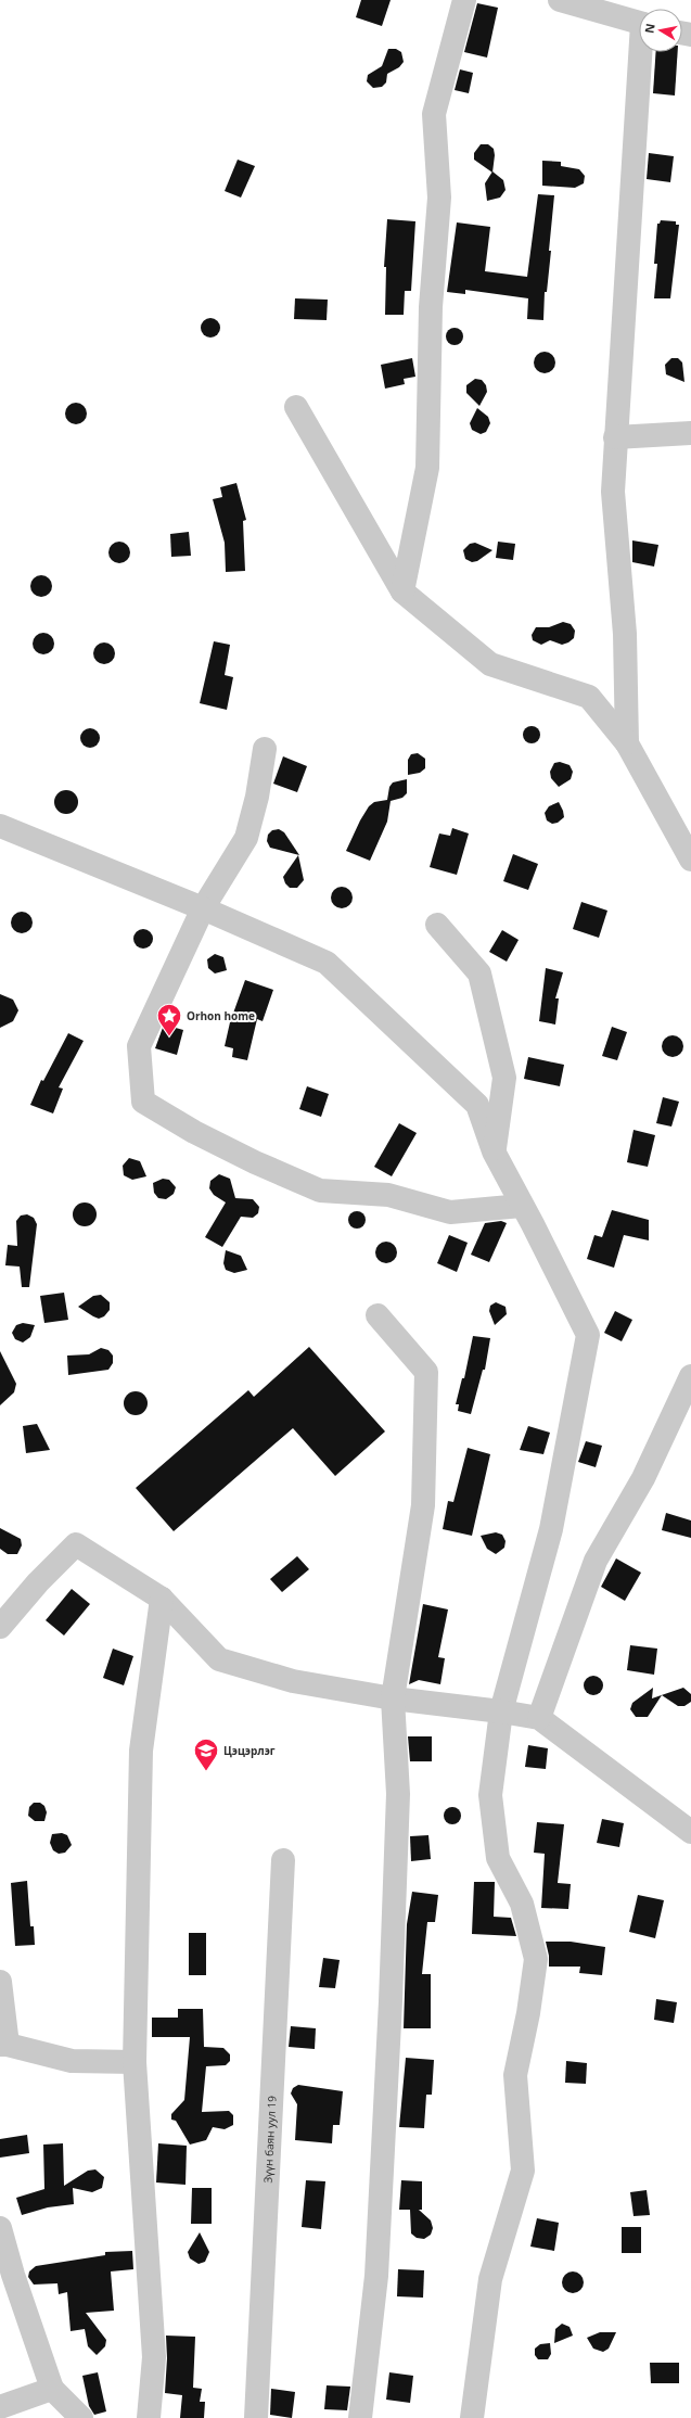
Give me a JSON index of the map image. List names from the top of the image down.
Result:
{
  "streets": {
    "street": ["Зүүн баян уул 19"]
  },
  "places": {
    "place": ["Orhon home"],
    "school or university": ["Цэцэрлэг"]
  },
  "north": "left"
}
